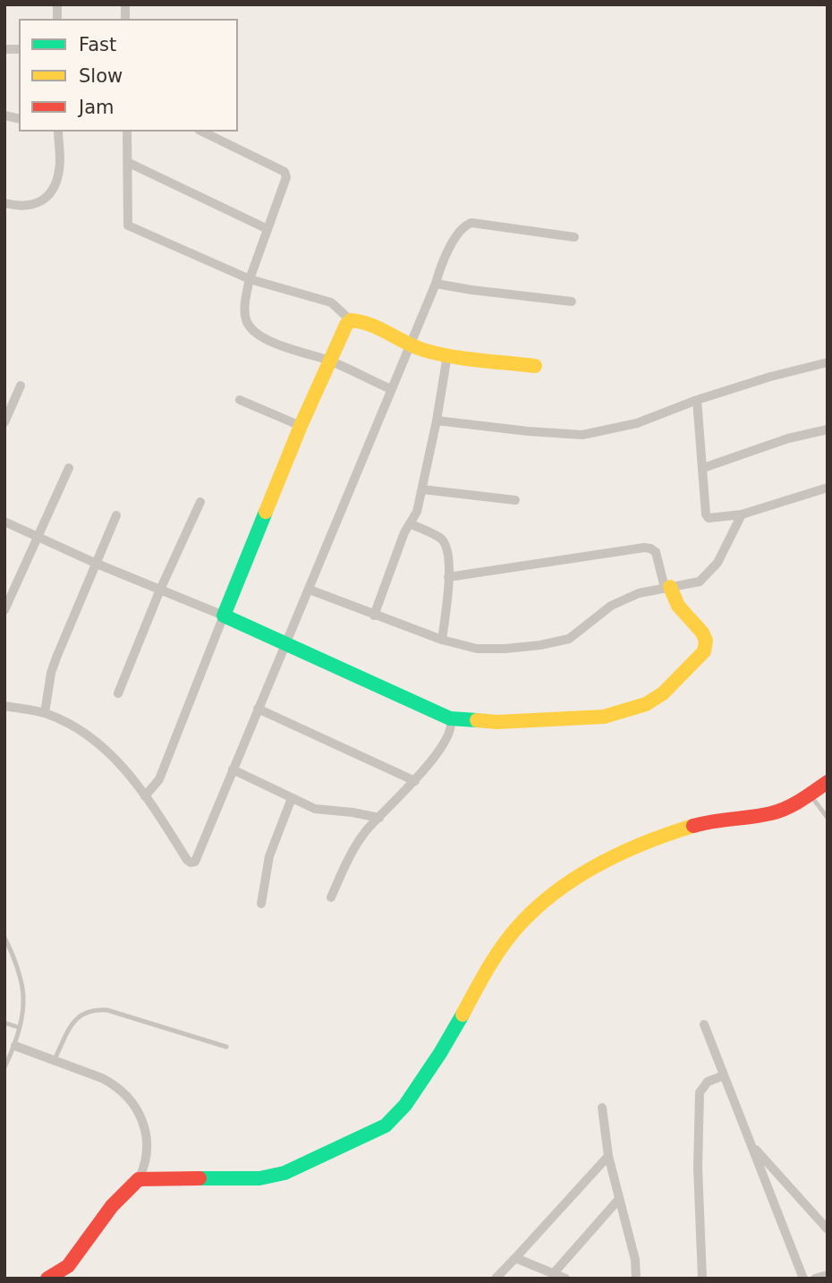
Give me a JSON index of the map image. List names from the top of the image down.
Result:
{
  "legend": ["Fast", "Slow", "Jam"]
}
